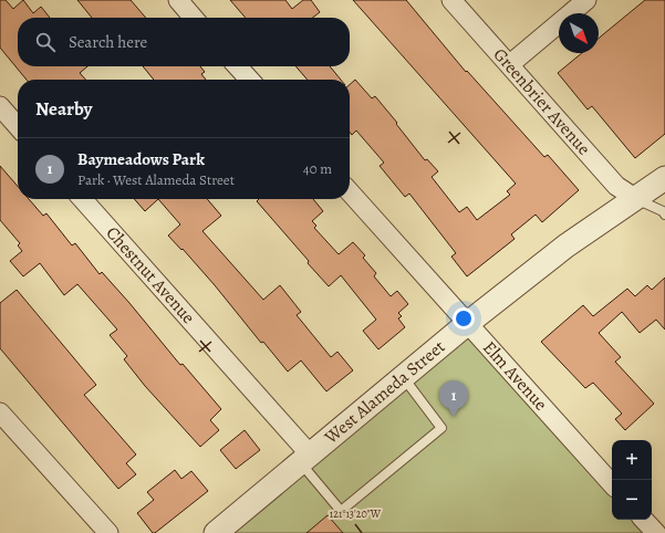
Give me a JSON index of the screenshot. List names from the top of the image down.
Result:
{
  "streets": {
    "street": [
      "Greenbrier Avenue",
      "Chestnut Avenue",
      "Elm Avenue",
      "West Alameda Street"
    ]
  },
  "crossings": [
    ["Greenbrier Avenue", "West Alameda Street"],
    ["Chestnut Avenue", "West Alameda Street"],
    ["Elm Avenue", "West Alameda Street"]
  ],
  "north": "bottom right",
  "page": {
    "search": "Search here",
    "heading": "Nearby",
    "list": [
      {
        "mark": "1",
        "name": "Baymeadows Park",
        "note": "Park · West Alameda Street",
        "value": "40 m"
      }
    ],
    "pins": "1",
    "map_buttons": ["+", "−"]
  },
  "coordinates": ["121°13'20\"W"]
}
